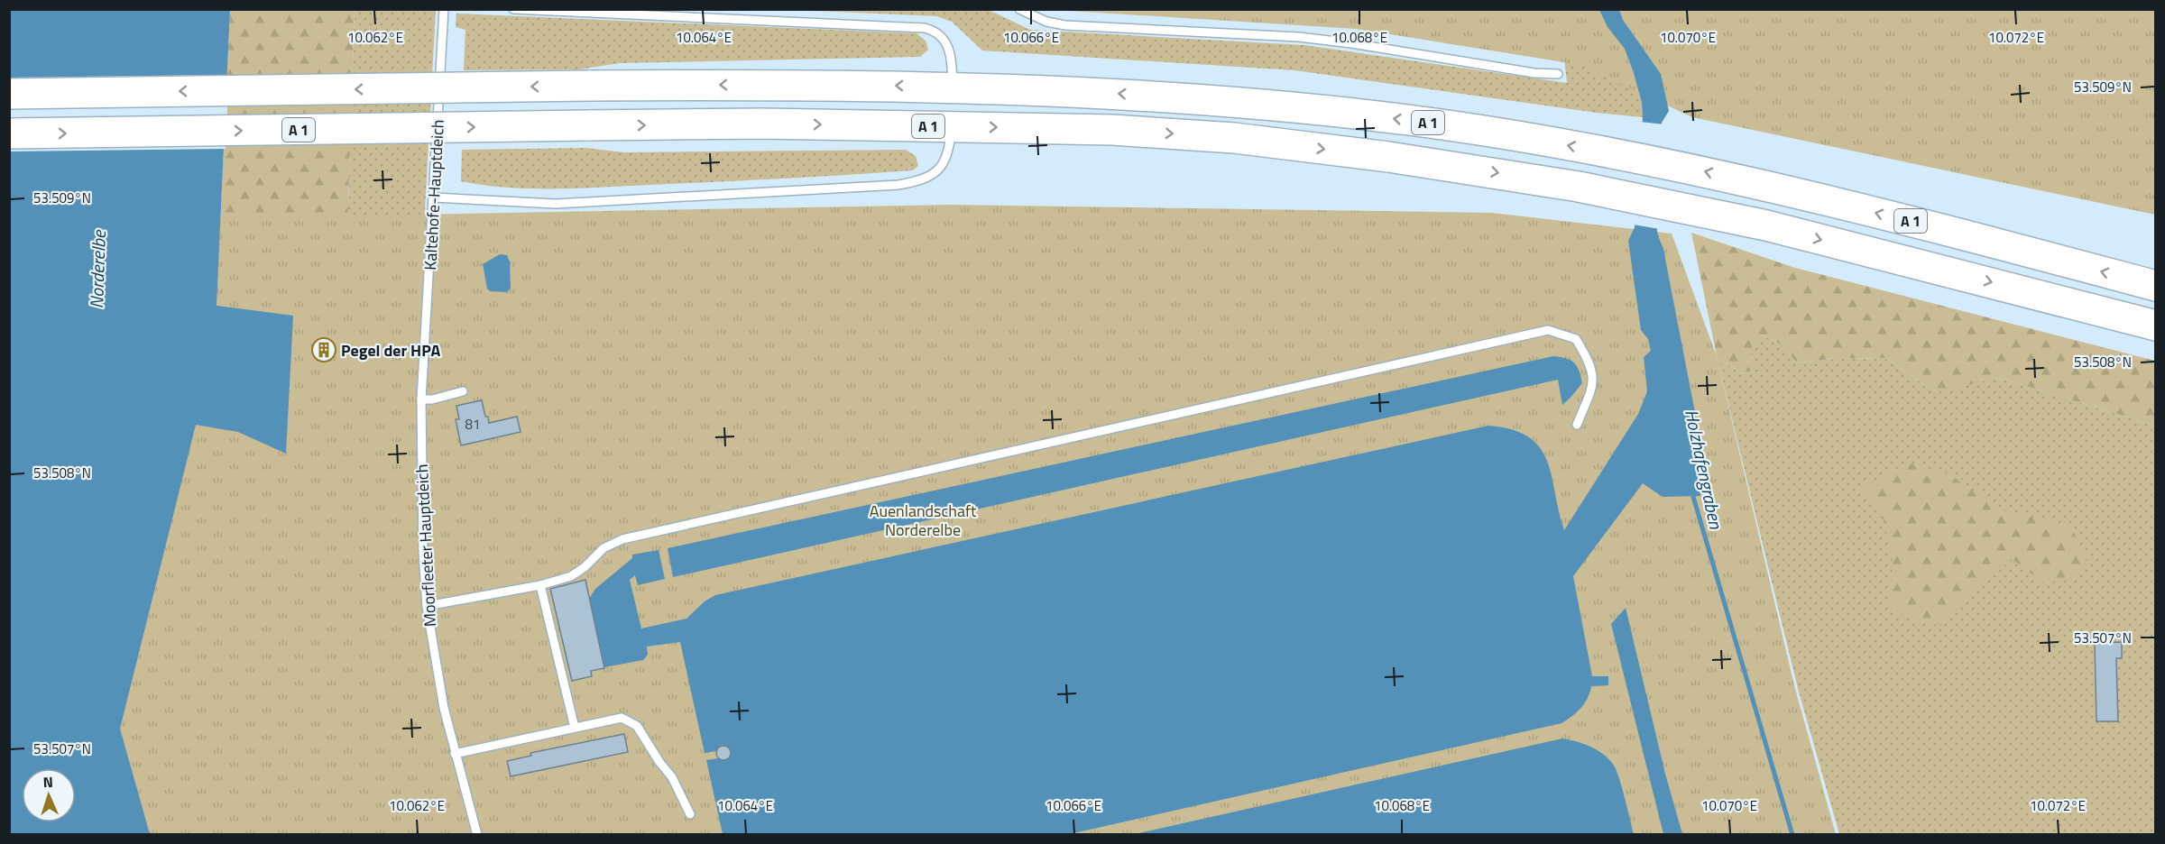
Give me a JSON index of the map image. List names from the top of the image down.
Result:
{
  "streets": {
    "highway": ["A 1"],
    "lane": ["Kaltehofe-Hauptdeich", "Moorfleeter Hauptdeich"]
  },
  "crossings": [
    ["Kaltehofe-Hauptdeich", "Moorfleeter Hauptdeich"]
  ],
  "water": ["Norderelbe", "Holzhafengraben"],
  "parks": ["Auenlandschaft Norderelbe"],
  "places": {
    "building": ["Pegel der HPA"]
  },
  "house_numbers": ["81"],
  "north": "top",
  "coordinates": [
    "10.062°E",
    "10.064°E",
    "10.066°E",
    "10.068°E",
    "10.070°E",
    "10.072°E",
    "53.509°N",
    "53.508°N",
    "53.507°N"
  ]
}
